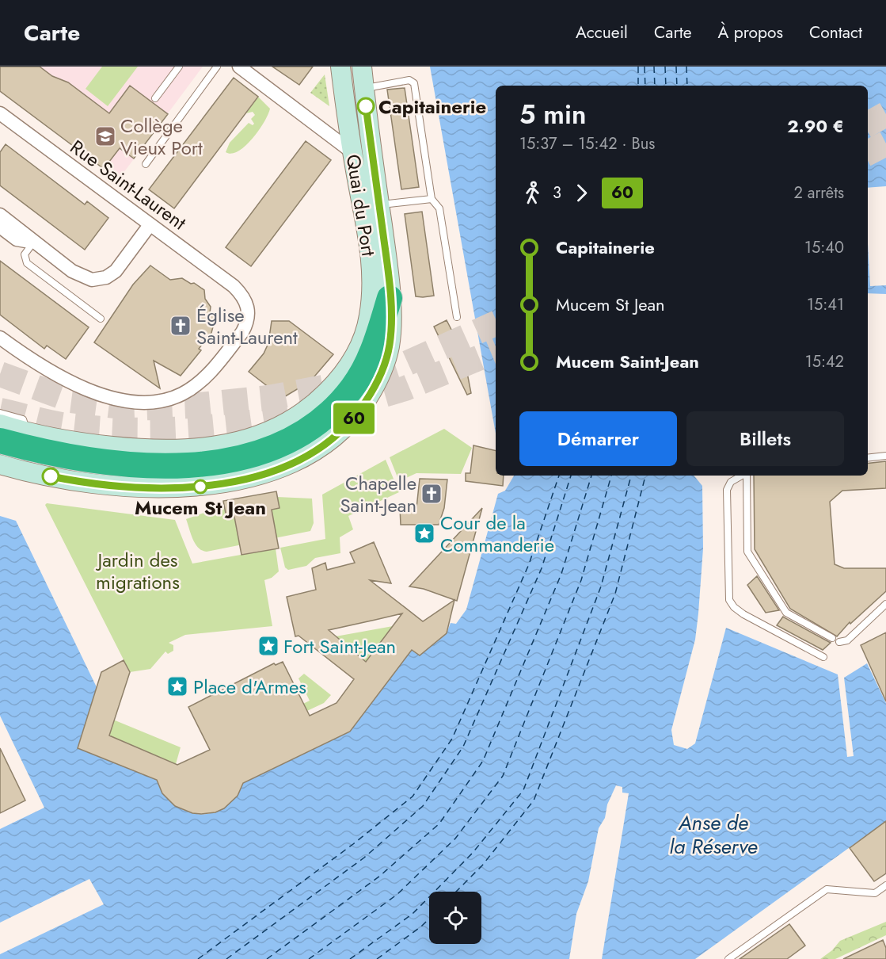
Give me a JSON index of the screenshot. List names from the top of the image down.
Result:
{
  "streets": {
    "street": ["Rue Saint-Laurent", "Quai du Port"]
  },
  "water": ["Anse de la Réserve"],
  "parks": ["Jardin des migrations"],
  "places": {
    "other": ["Capitainerie", "Mucem St Jean"],
    "school or university": ["Collège Vieux Port"],
    "church": ["Église Saint-Laurent", "Chapelle Saint-Jean"],
    "place": ["Cour de la Commanderie", "Fort Saint-Jean", "Place d'Armes"]
  },
  "lines": ["bus line 60"],
  "page": {
    "header": "Carte",
    "nav": [
      "Accueil",
      "Carte",
      "À propos",
      "Contact"
    ],
    "on_map": "60",
    "heading": ["5 min", "15:37 – 15:42 · Bus", "2.90 €"],
    "legs": ["3", "60", "2 arrêts"],
    "list": [
      {
        "name": "Capitainerie",
        "value": "15:40"
      },
      {
        "name": "Mucem St Jean",
        "value": "15:41"
      },
      {
        "name": "Mucem Saint-Jean",
        "value": "15:42"
      }
    ],
    "buttons": ["Démarrer", "Billets"]
  }
}
